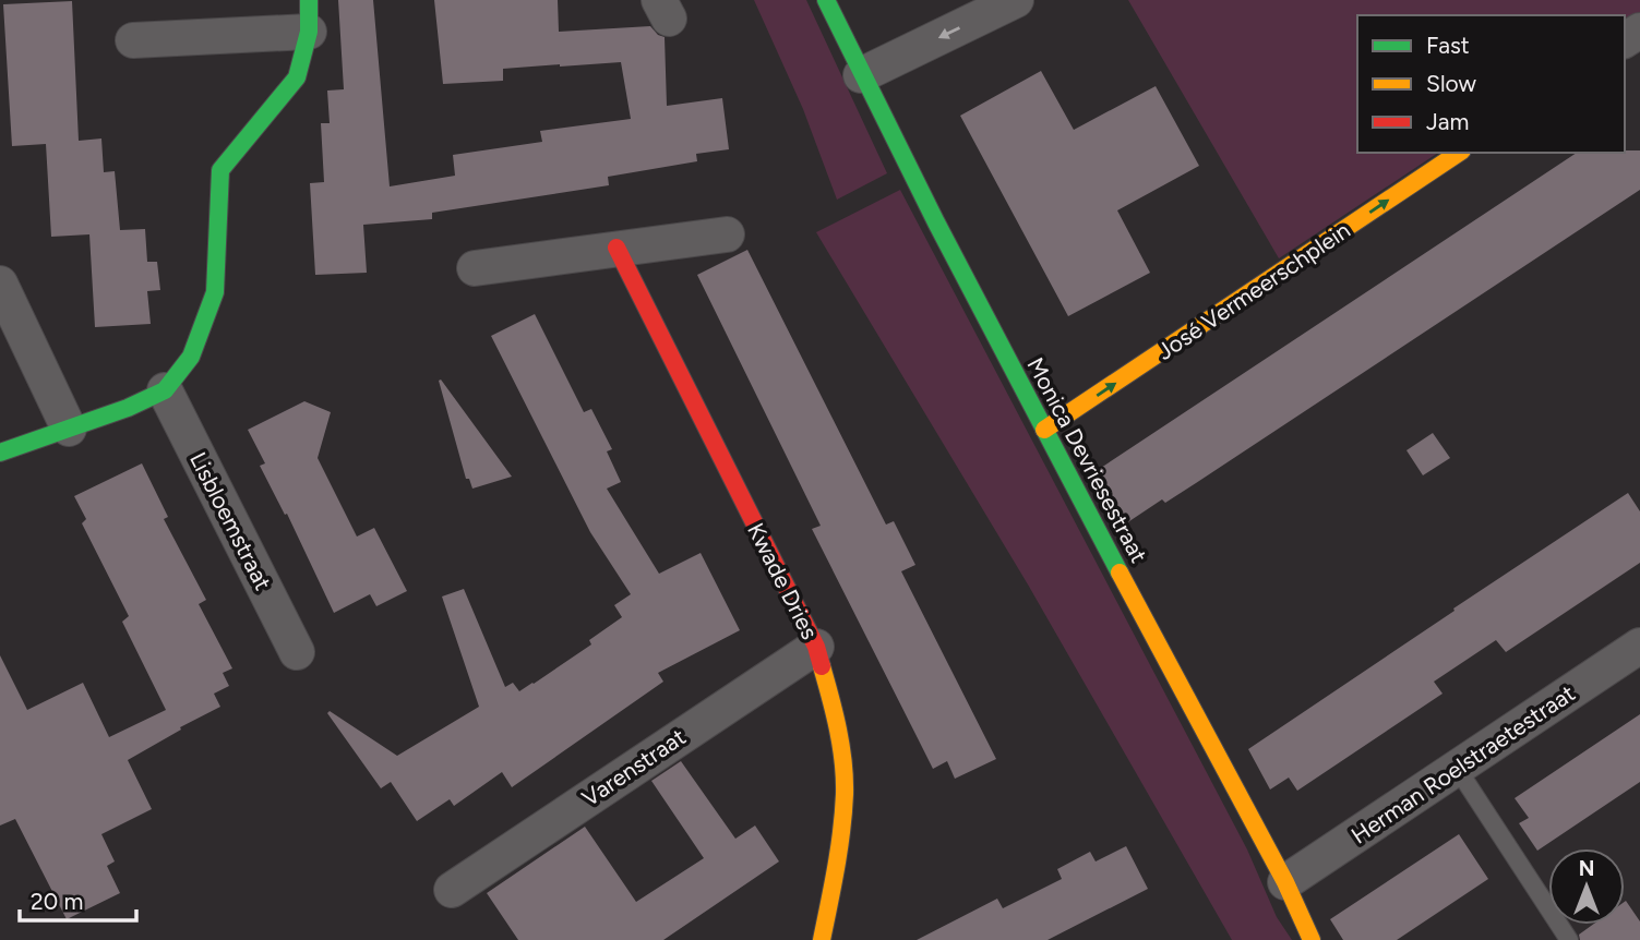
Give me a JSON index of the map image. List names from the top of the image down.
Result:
{
  "streets": {
    "street": [
      "José Vermeerschplein",
      "Monica Devriesestraat",
      "Lisbloemstraat",
      "Kwade Dries",
      "Herman Roelstraetestraat",
      "Varenstraat"
    ]
  },
  "crossings": [
    ["José Vermeerschplein", "Monica Devriesestraat"],
    ["Monica Devriesestraat", "Herman Roelstraetestraat"],
    ["Kwade Dries", "Varenstraat"]
  ],
  "one_way": ["José Vermeerschplein"],
  "legend": ["Fast", "Slow", "Jam"],
  "scale_bar": "20 m",
  "north": "top"
}
